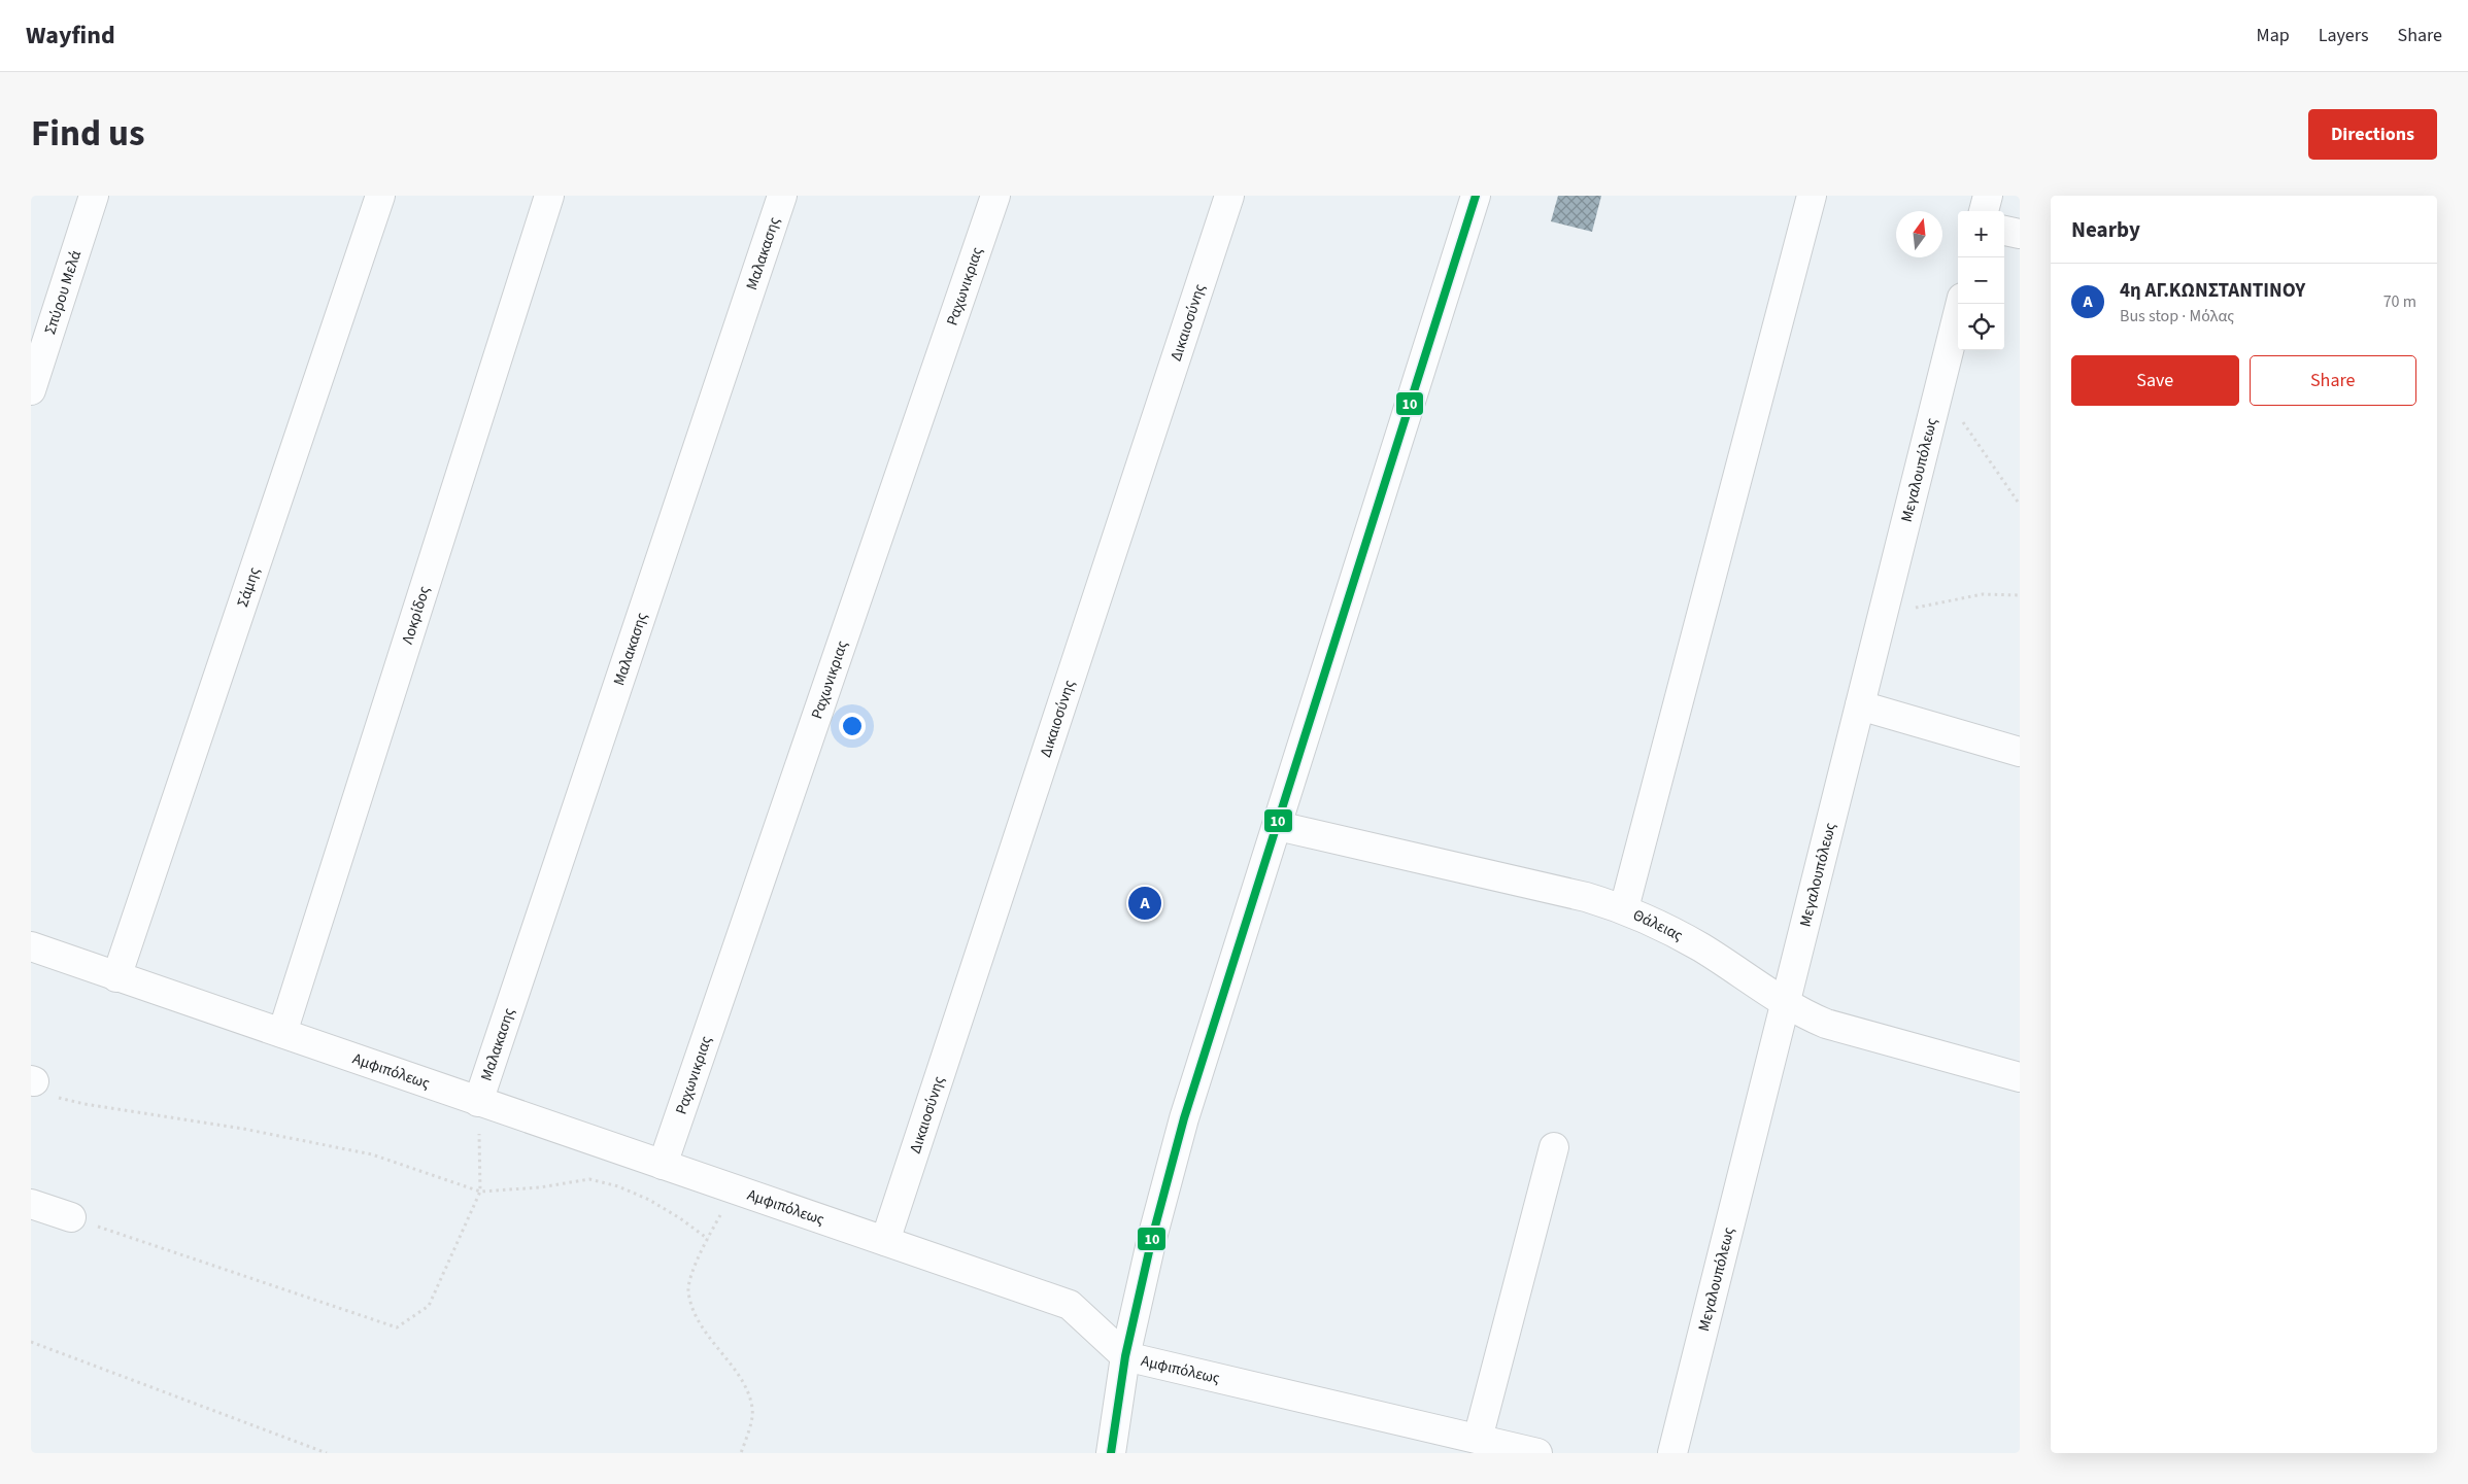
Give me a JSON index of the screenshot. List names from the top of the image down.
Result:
{
  "streets": {
    "street": [
      "Μαλακασης",
      "Ραχωνικριας",
      "Σπύρου Μελά",
      "Δικαιοσύνης",
      "Μεγαλουπόλεως",
      "Σάμης",
      "Λοκρίδος",
      "Θάλειας",
      "Αμφιπόλεως"
    ]
  },
  "crossings": [
    ["Μαλακασης", "Αμφιπόλεως"],
    ["Ραχωνικριας", "Αμφιπόλεως"],
    ["Δικαιοσύνης", "Αμφιπόλεως"],
    ["Μεγαλουπόλεως", "Θάλειας"],
    ["Σάμης", "Αμφιπόλεως"],
    ["Λοκρίδος", "Αμφιπόλεως"]
  ],
  "lines": ["transit line 10"],
  "north": "top",
  "page": {
    "header": "Wayfind",
    "nav": ["Map", "Layers", "Share"],
    "title": "Find us",
    "buttons": [
      "Directions",
      ["Save", "Share"]
    ],
    "heading": "Nearby",
    "map_buttons": ["+", "−"],
    "list": [
      {
        "mark": "A",
        "name": "4η ΑΓ.ΚΩΝΣΤΑΝΤΙΝΟΥ",
        "note": "Bus stop · Μόλας",
        "value": "70 m"
      }
    ],
    "pins": "A"
  }
}
